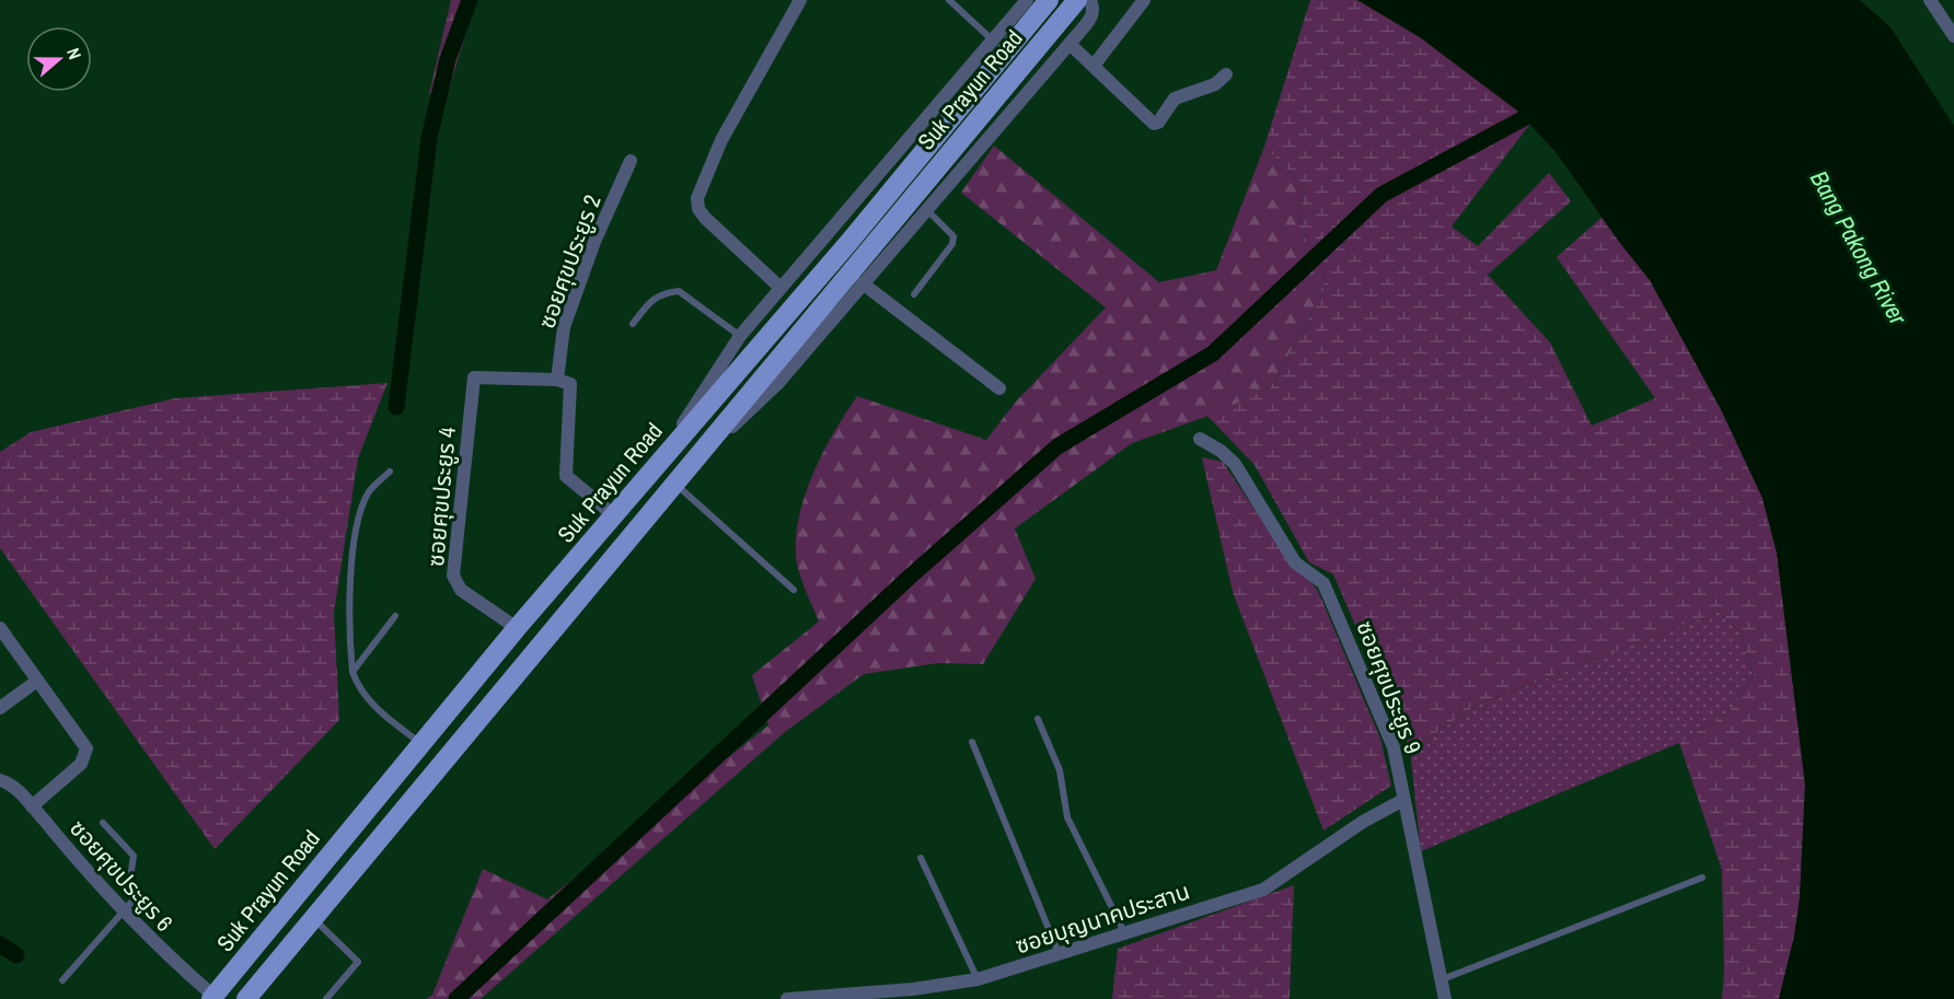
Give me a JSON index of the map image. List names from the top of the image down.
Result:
{
  "streets": {
    "main road": ["Suk Prayun Road"],
    "street": [
      "ซอยศุขประยูร 2",
      "ซอยศุขประยูร 4",
      "ซอยศุขประยูร 9",
      "ซอยศุขประยูร 6",
      "ซอยบุญนาคประสาน"
    ]
  },
  "crossings": [
    ["Suk Prayun Road", "ซอยศุขประยูร 4"],
    ["Suk Prayun Road", "ซอยศุขประยูร 6"],
    ["ซอยศุขประยูร 2", "ซอยศุขประยูร 4"],
    ["ซอยศุขประยูร 9", "ซอยบุญนาคประสาน"]
  ],
  "water": ["Bang Pakong River"],
  "north": "right"
}
